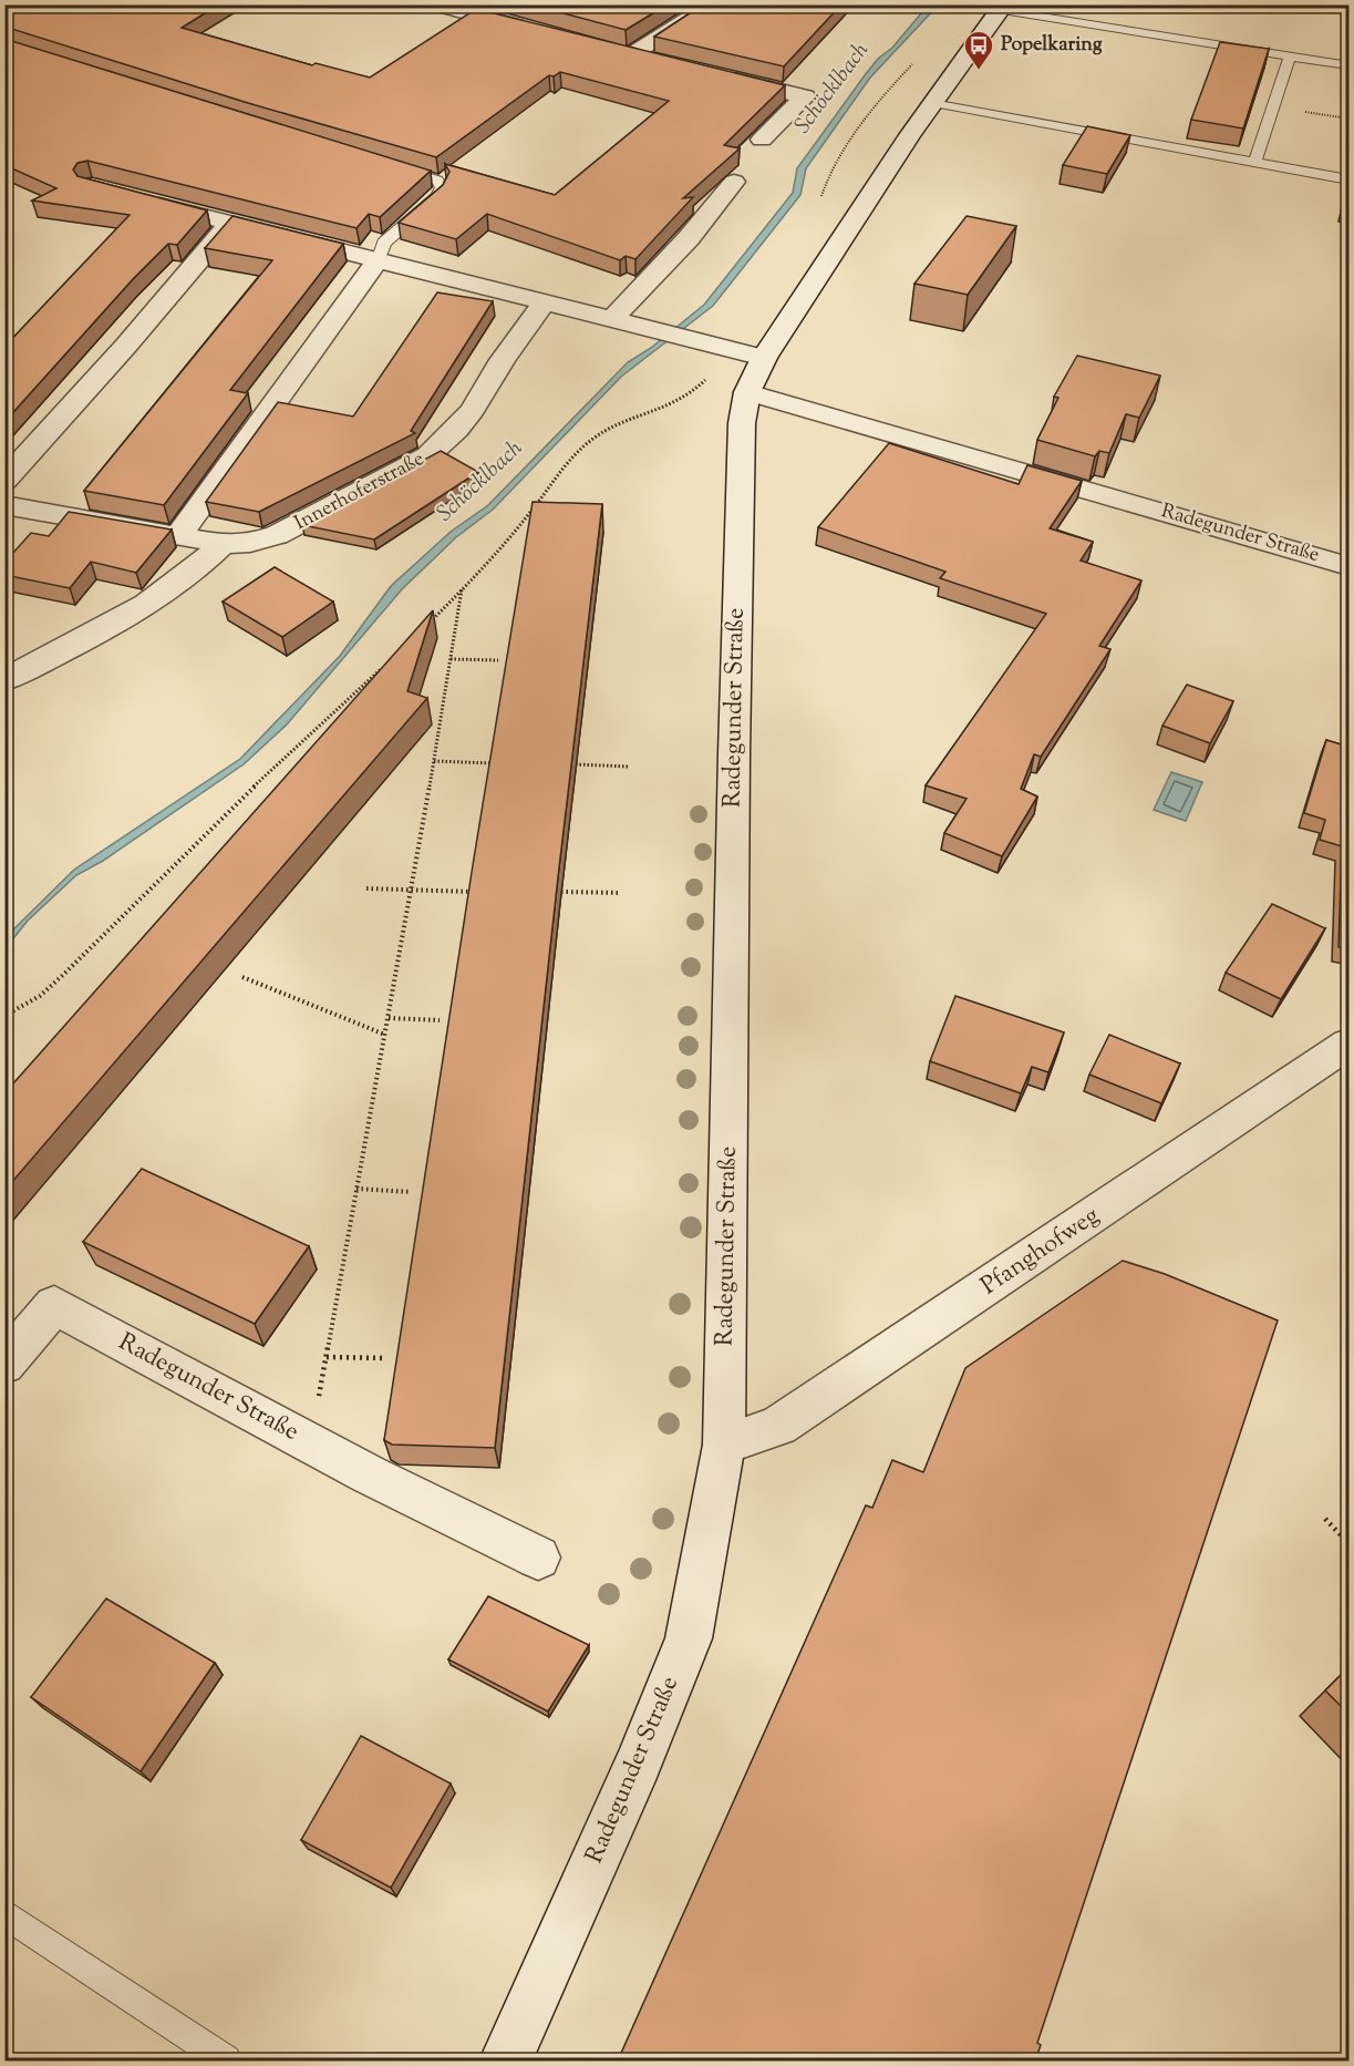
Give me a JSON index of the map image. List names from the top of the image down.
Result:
{
  "streets": {
    "street": ["Innerhoferstraße", "Radegunder Straße", "Pfanghofweg"]
  },
  "crossings": [
    ["Radegunder Straße", "Pfanghofweg"]
  ],
  "water": ["Schöcklbach"],
  "places": {
    "bus stop": ["Popelkaring"]
  }
}
